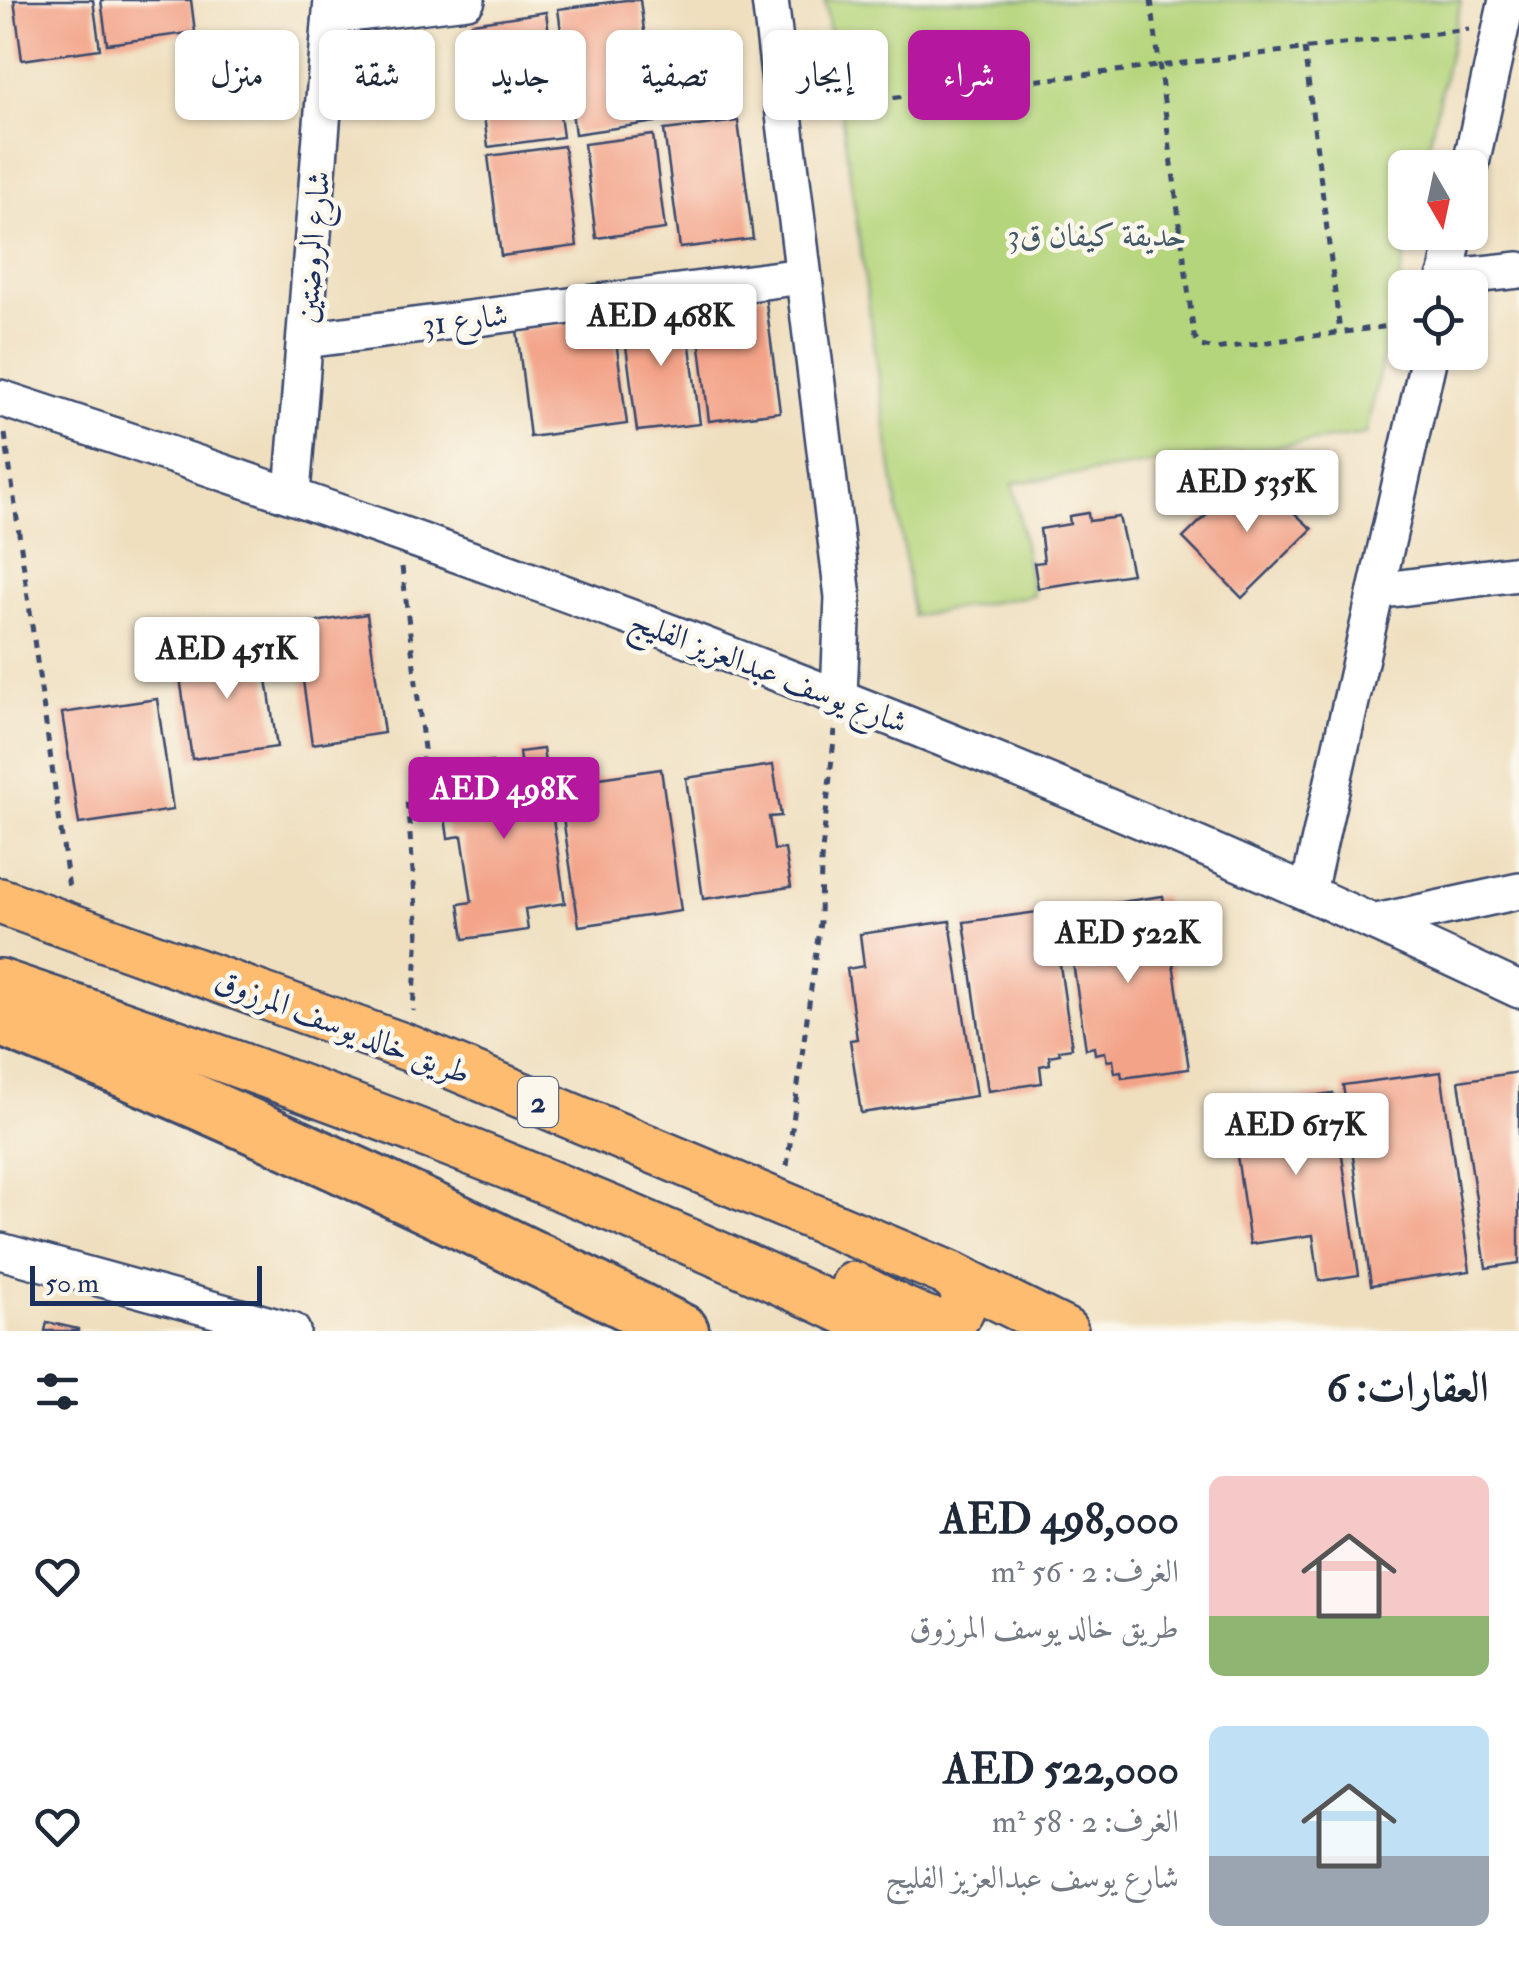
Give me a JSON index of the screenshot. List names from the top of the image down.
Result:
{
  "streets": {
    "main road": ["طريق خالد يوسف المرزوق", "2"],
    "street": ["شارع الروضتين", "شارع 31", "شارع يوسف عبدالعزيز الفليج"]
  },
  "crossings": [
    ["شارع الروضتين", "شارع 31"],
    ["شارع الروضتين", "شارع يوسف عبدالعزيز الفليج"]
  ],
  "parks": ["حديقة كيفان ق3"],
  "scale_bar": "50 m",
  "north": "bottom",
  "page": {
    "chip": [
      "شراء",
      "إيجار",
      "تصفية",
      "جديد",
      "شقة",
      "منزل"
    ],
    "price": [
      "AED 468K",
      "AED 535K",
      "AED 451K",
      "AED 498K",
      "AED 522K",
      "AED 617K"
    ],
    "scale": "50 m",
    "heading": "العقارات: 6",
    "list": [
      {
        "name": "AED 498,000",
        "note": "الغرف: 2 · 56 m² · طريق خالد يوسف المرزوق"
      },
      {
        "name": "AED 522,000",
        "note": "الغرف: 2 · 58 m² · شارع يوسف عبدالعزيز الفليج"
      }
    ]
  }
}
